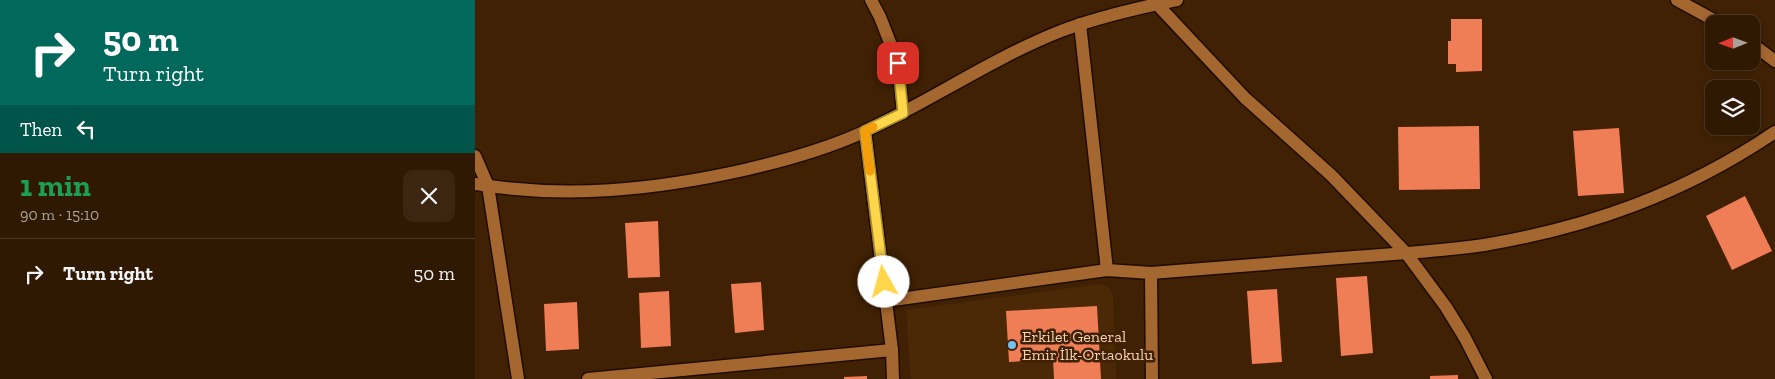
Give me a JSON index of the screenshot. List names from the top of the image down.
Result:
{
  "places": ["Erkilet General Emir İlk-Ortaokulu"],
  "north": "left",
  "page": {
    "turn": ["50 m", "Turn right"],
    "then": "Then",
    "heading": ["1 min", "90 m · 15:10"],
    "list": [
      {
        "name": "Turn right",
        "value": "50 m"
      }
    ]
  }
}
